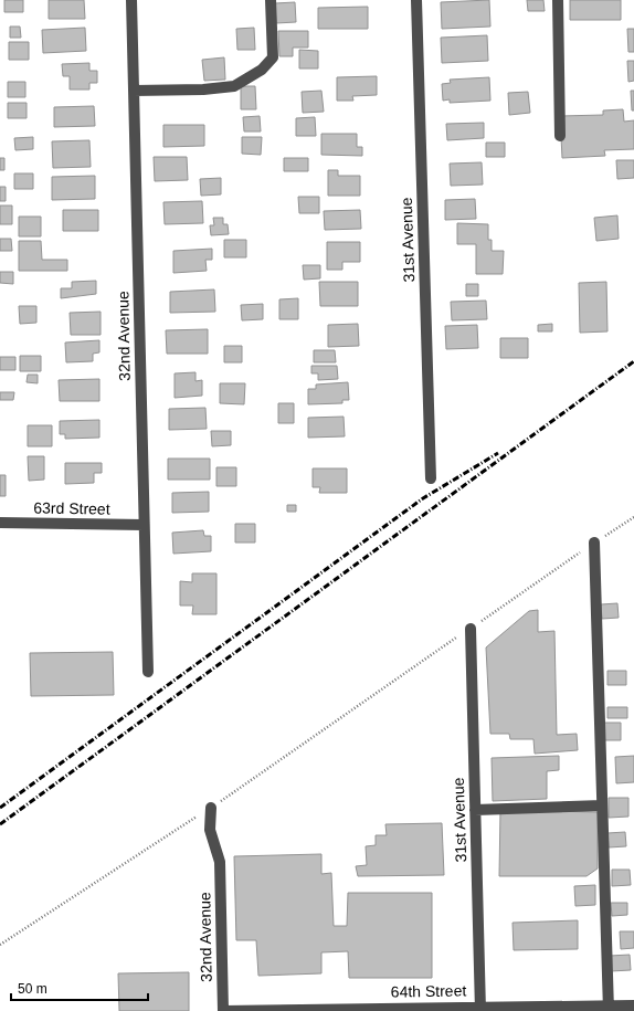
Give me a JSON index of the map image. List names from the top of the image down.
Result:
{
  "streets": {
    "street": [
      "31st Avenue",
      "32nd Avenue",
      "63rd Street",
      "64th Street"
    ]
  },
  "crossings": [
    ["31st Avenue", "64th Street"],
    ["32nd Avenue", "63rd Street"],
    ["32nd Avenue", "64th Street"]
  ],
  "scale_bar": "50 m"
}
